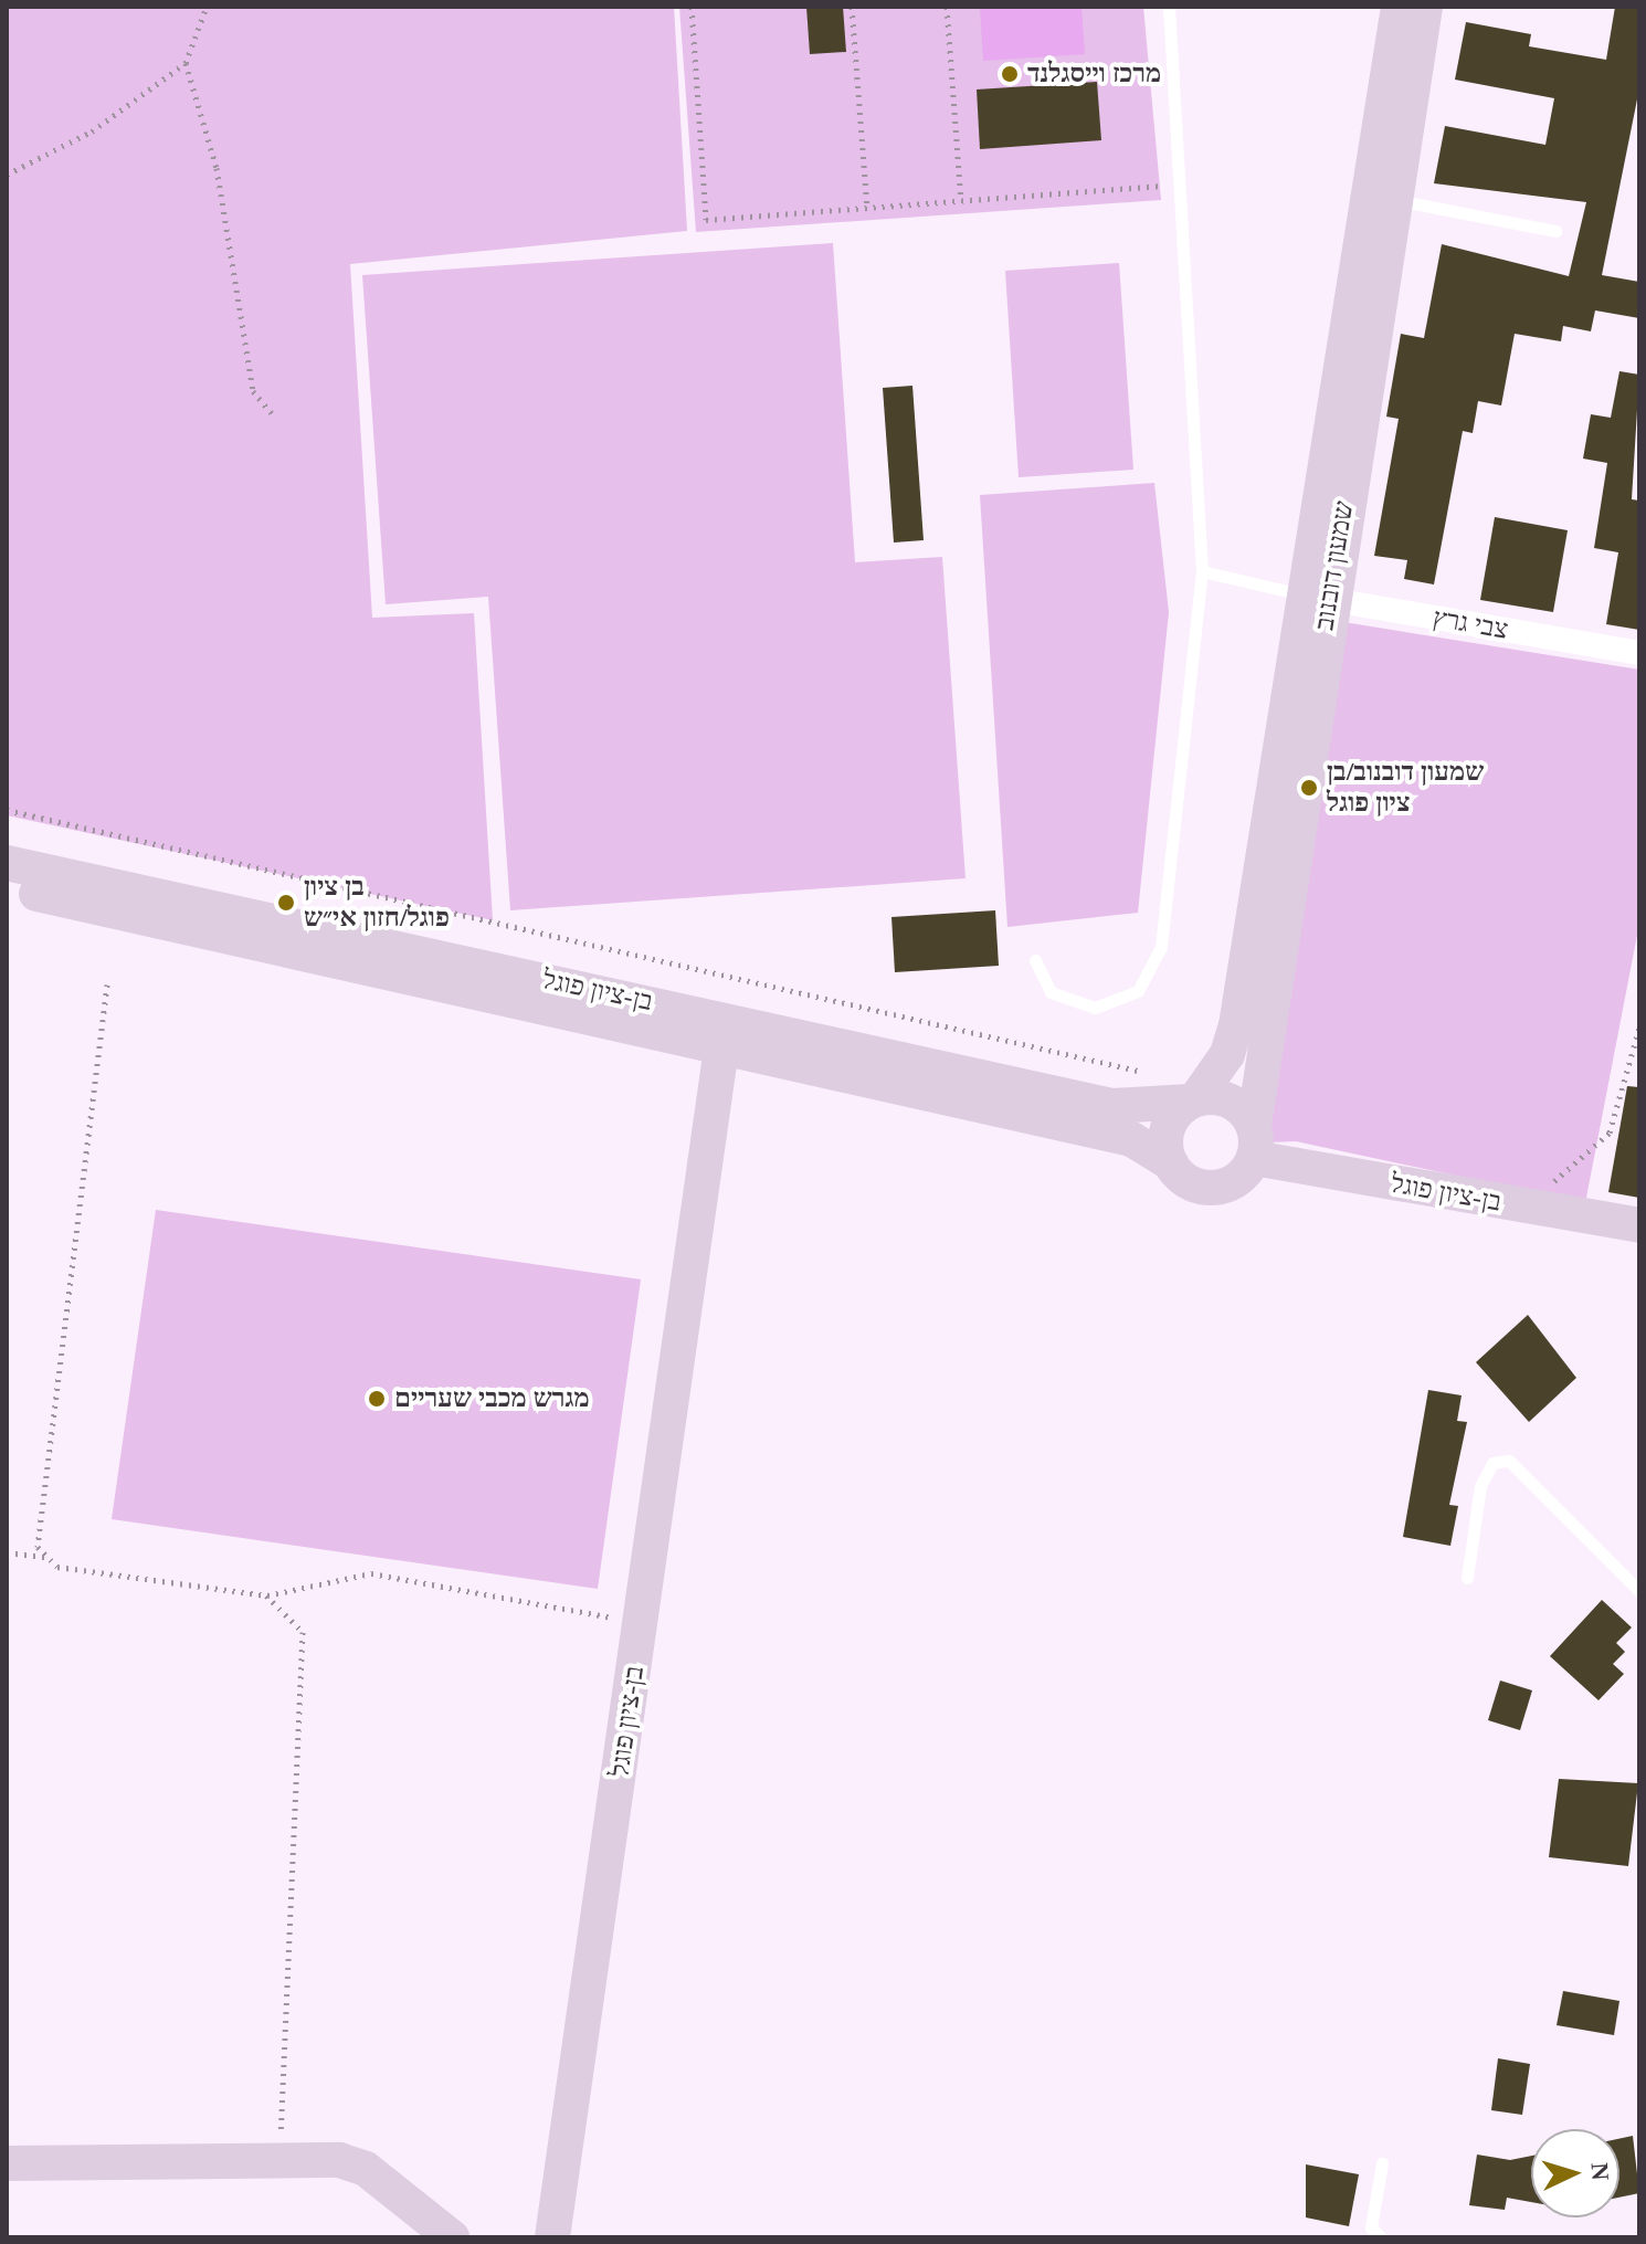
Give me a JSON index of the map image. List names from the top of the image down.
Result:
{
  "streets": {
    "street": ["שמעון דובנוב", "צבי גרץ", "בן-ציון פוגל"]
  },
  "crossings": [
    ["שמעון דובנוב", "צבי גרץ"],
    ["שמעון דובנוב", "בן-ציון פוגל"]
  ],
  "places": [
    "מרכז וייסגלנד",
    "שמעון דובנוב/בן ציון פוגל",
    "בן ציון פוגל/חזון אי״ש",
    "מגרש מכבי שעריים"
  ],
  "north": "right"
}
